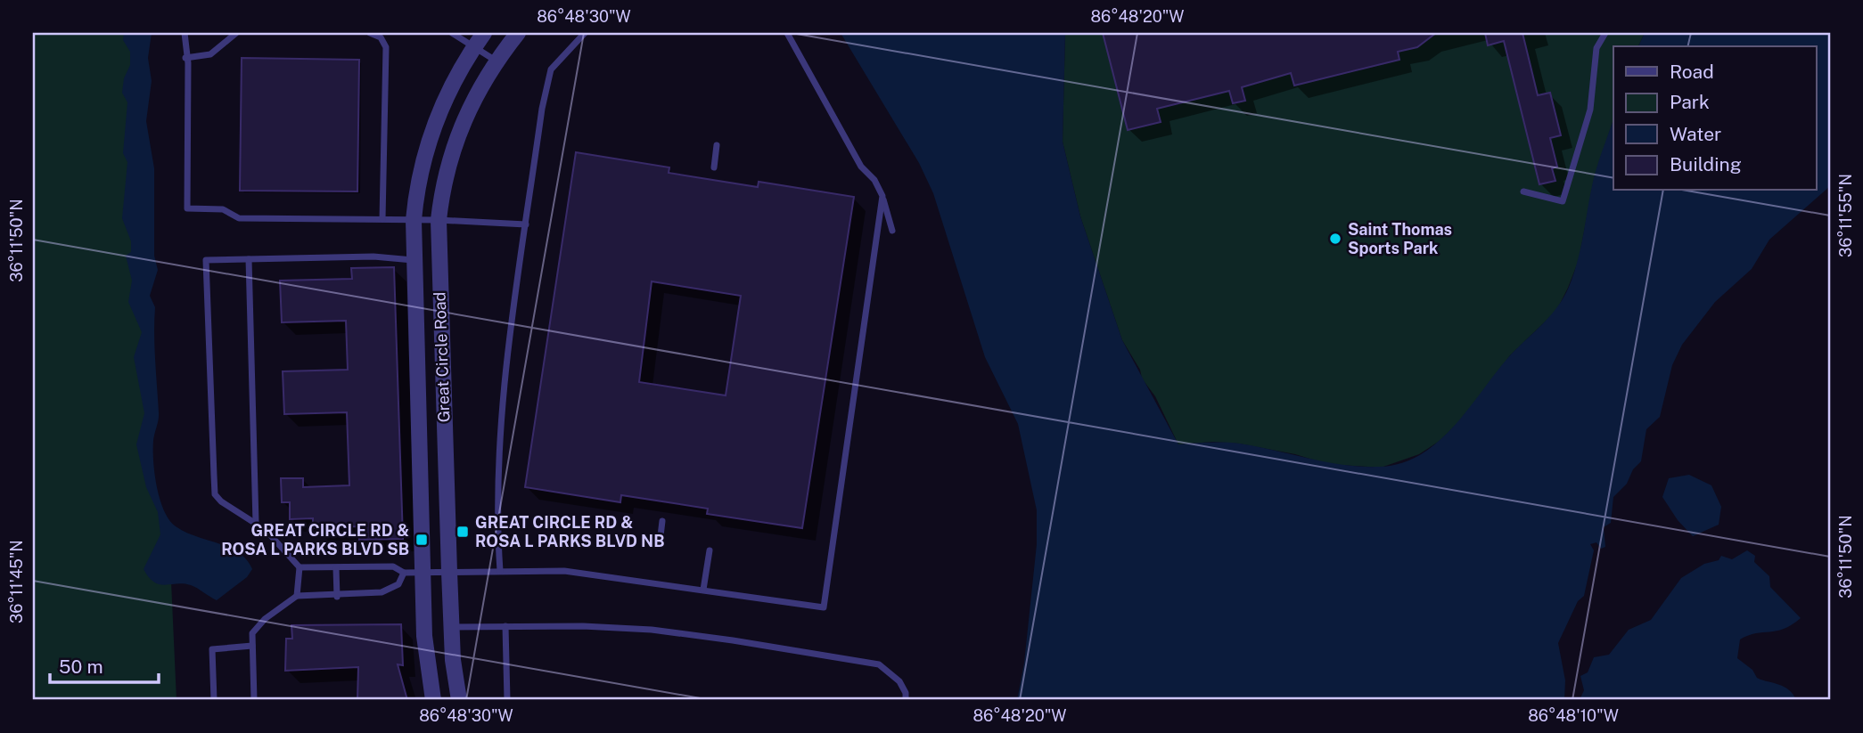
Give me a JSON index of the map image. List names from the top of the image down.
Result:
{
  "streets": {
    "street": ["Great Circle Road"]
  },
  "places": {
    "other": ["Saint Thomas Sports Park"],
    "transit": ["GREAT CIRCLE RD & ROSA L PARKS BLVD NB", "GREAT CIRCLE RD & ROSA L PARKS BLVD SB"]
  },
  "legend": [
    "Road",
    "Park",
    "Water",
    "Building"
  ],
  "scale_bar": "50 m",
  "coordinates": [
    "86°48'30\"W",
    "86°48'20\"W",
    "36°11'55\"N",
    "36°11'50\"N",
    "36°11'45\"N",
    "86°48'10\"W"
  ]
}
